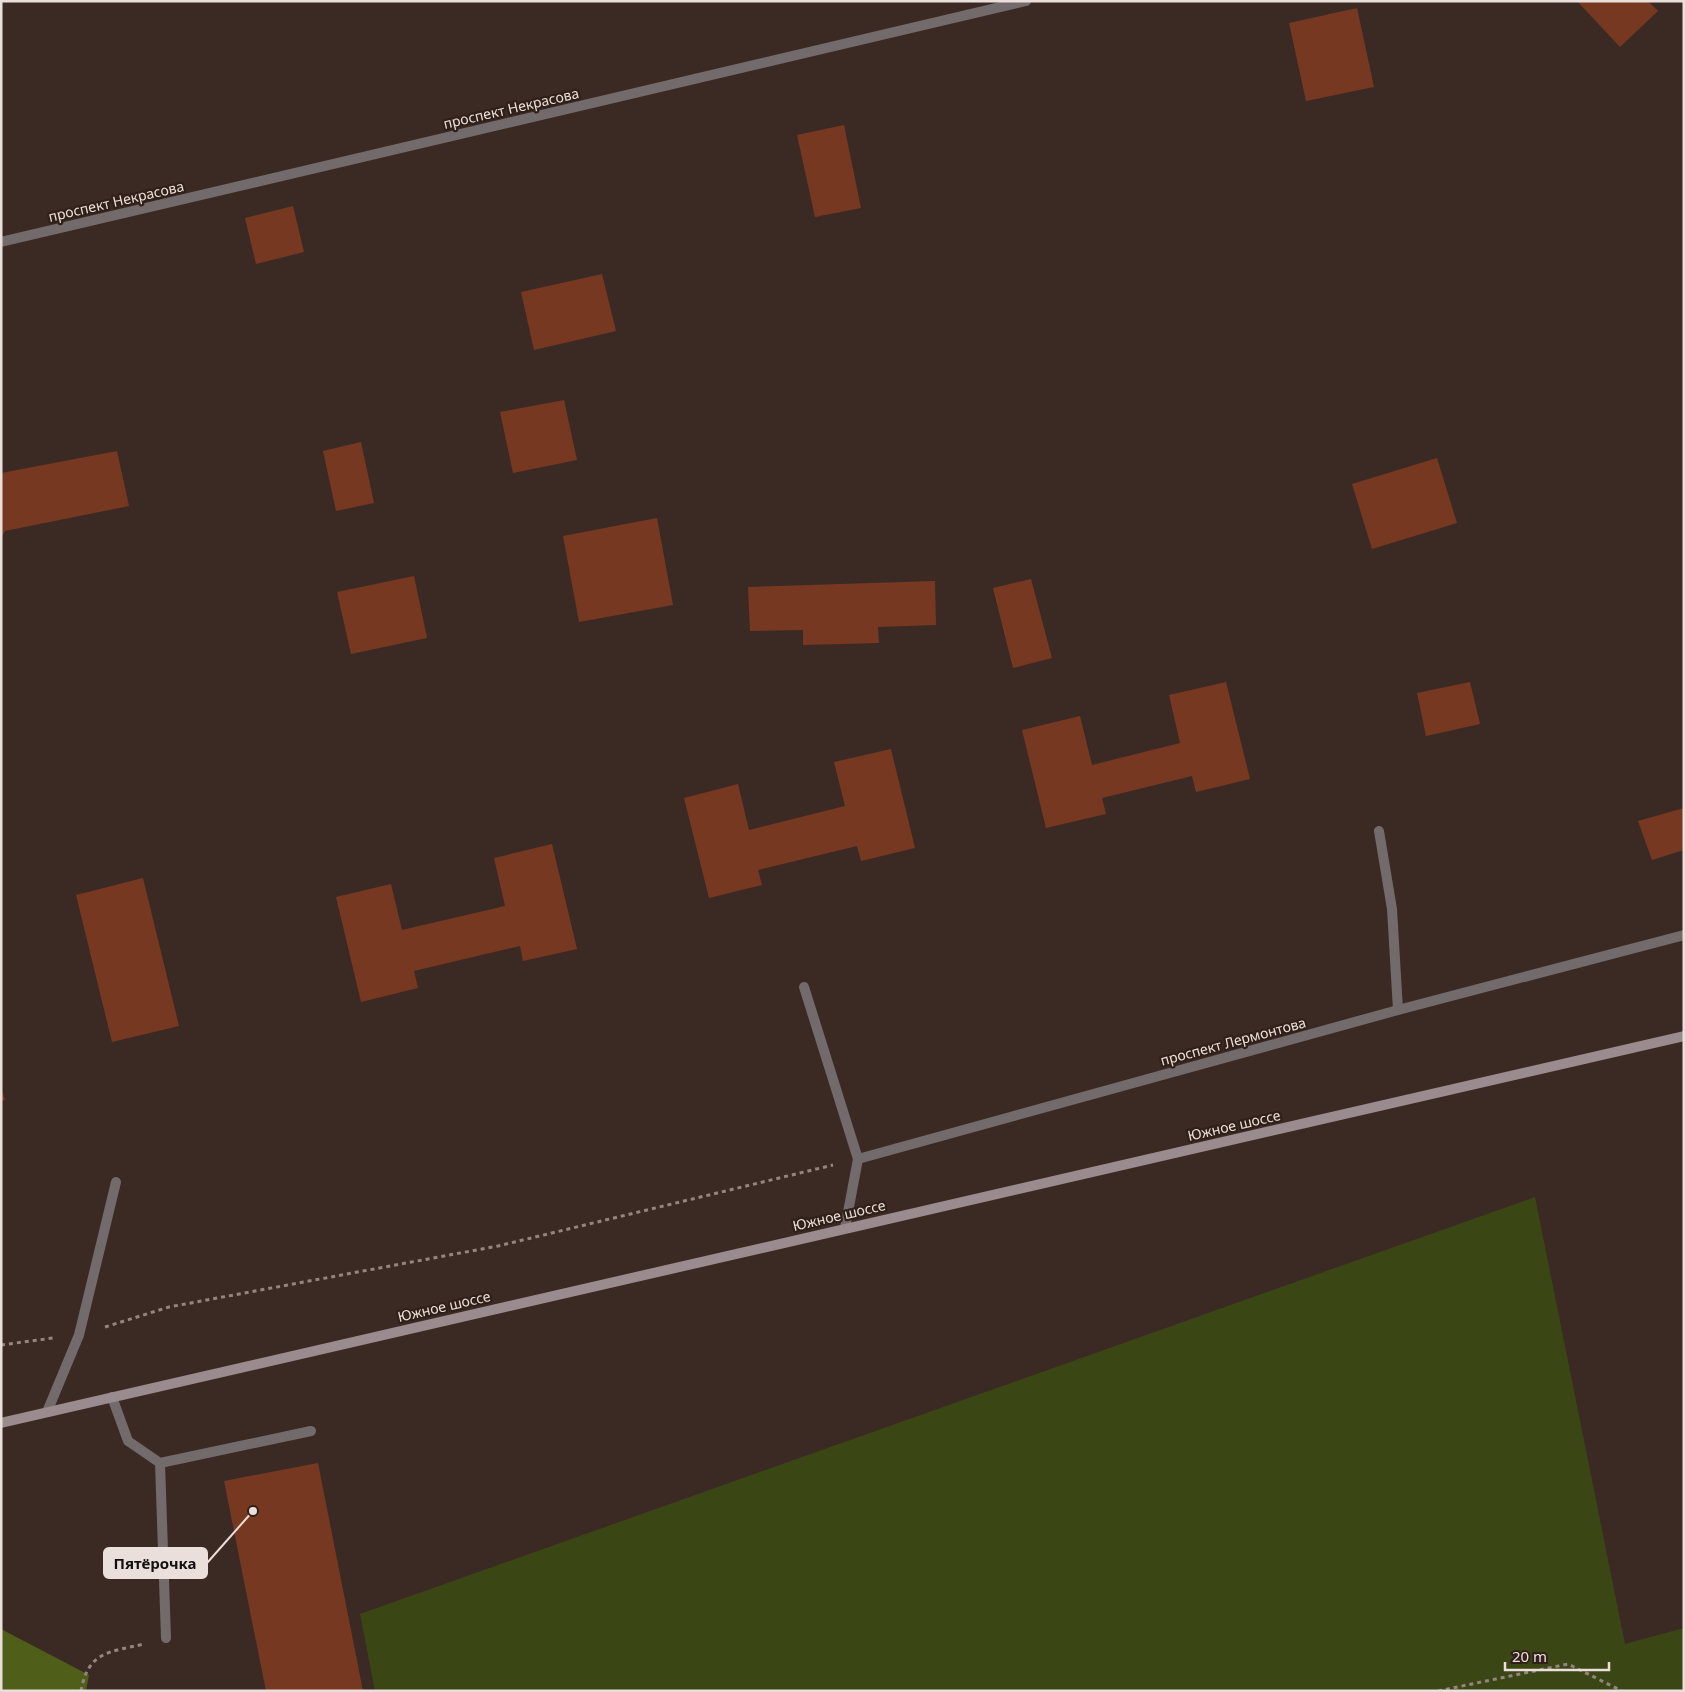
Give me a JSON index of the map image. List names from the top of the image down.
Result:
{
  "streets": {
    "street": ["проспект Некрасова", "проспект Лермонтова", "Южное шоссе"]
  },
  "places": ["Пятёрочка"],
  "scale_bar": "20 m"
}
